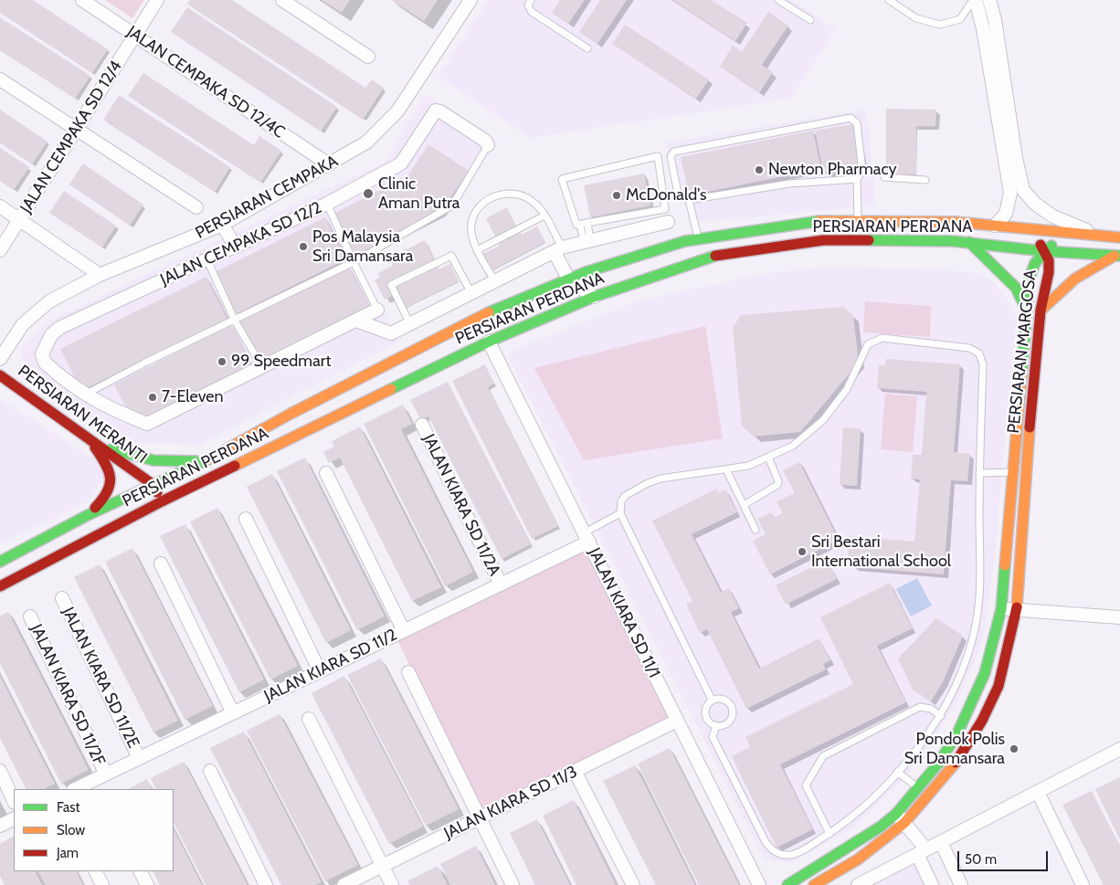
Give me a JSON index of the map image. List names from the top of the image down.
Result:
{
  "streets": {
    "main road": ["PERSIARAN PERDANA", "PERSIARAN MARGOSA", "PERSIARAN MERANTI"],
    "street": [
      "JALAN CEMPAKA SD 12/4C",
      "JALAN CEMPAKA SD 12/4",
      "PERSIARAN CEMPAKA",
      "JALAN CEMPAKA SD 12/2",
      "JALAN KIARA SD 11/2A",
      "JALAN KIARA SD 11/1",
      "JALAN KIARA SD 11/2",
      "JALAN KIARA SD 11/2E",
      "JALAN KIARA SD 11/2F",
      "JALAN KIARA SD 11/3"
    ]
  },
  "crossings": [
    ["JALAN CEMPAKA SD 12/4C", "JALAN CEMPAKA SD 12/4"],
    ["JALAN CEMPAKA SD 12/4C", "PERSIARAN CEMPAKA"],
    ["PERSIARAN PERDANA", "PERSIARAN MARGOSA"],
    ["PERSIARAN PERDANA", "PERSIARAN MERANTI"],
    ["PERSIARAN PERDANA", "JALAN KIARA SD 11/1"],
    ["JALAN KIARA SD 11/2A", "JALAN KIARA SD 11/2"],
    ["JALAN KIARA SD 11/1", "JALAN KIARA SD 11/2"],
    ["JALAN KIARA SD 11/1", "JALAN KIARA SD 11/3"],
    ["JALAN KIARA SD 11/2", "JALAN KIARA SD 11/2E"],
    ["JALAN KIARA SD 11/2", "JALAN KIARA SD 11/2F"]
  ],
  "places": [
    "Newton Pharmacy",
    "Clinic Aman Putra",
    "McDonald's",
    "Pos Malaysia Sri Damansara",
    "99 Speedmart",
    "7-Eleven",
    "Sri Bestari International School",
    "Pondok Polis Sri Damansara"
  ],
  "legend": ["Fast", "Slow", "Jam"],
  "scale_bar": "50 m"
}
